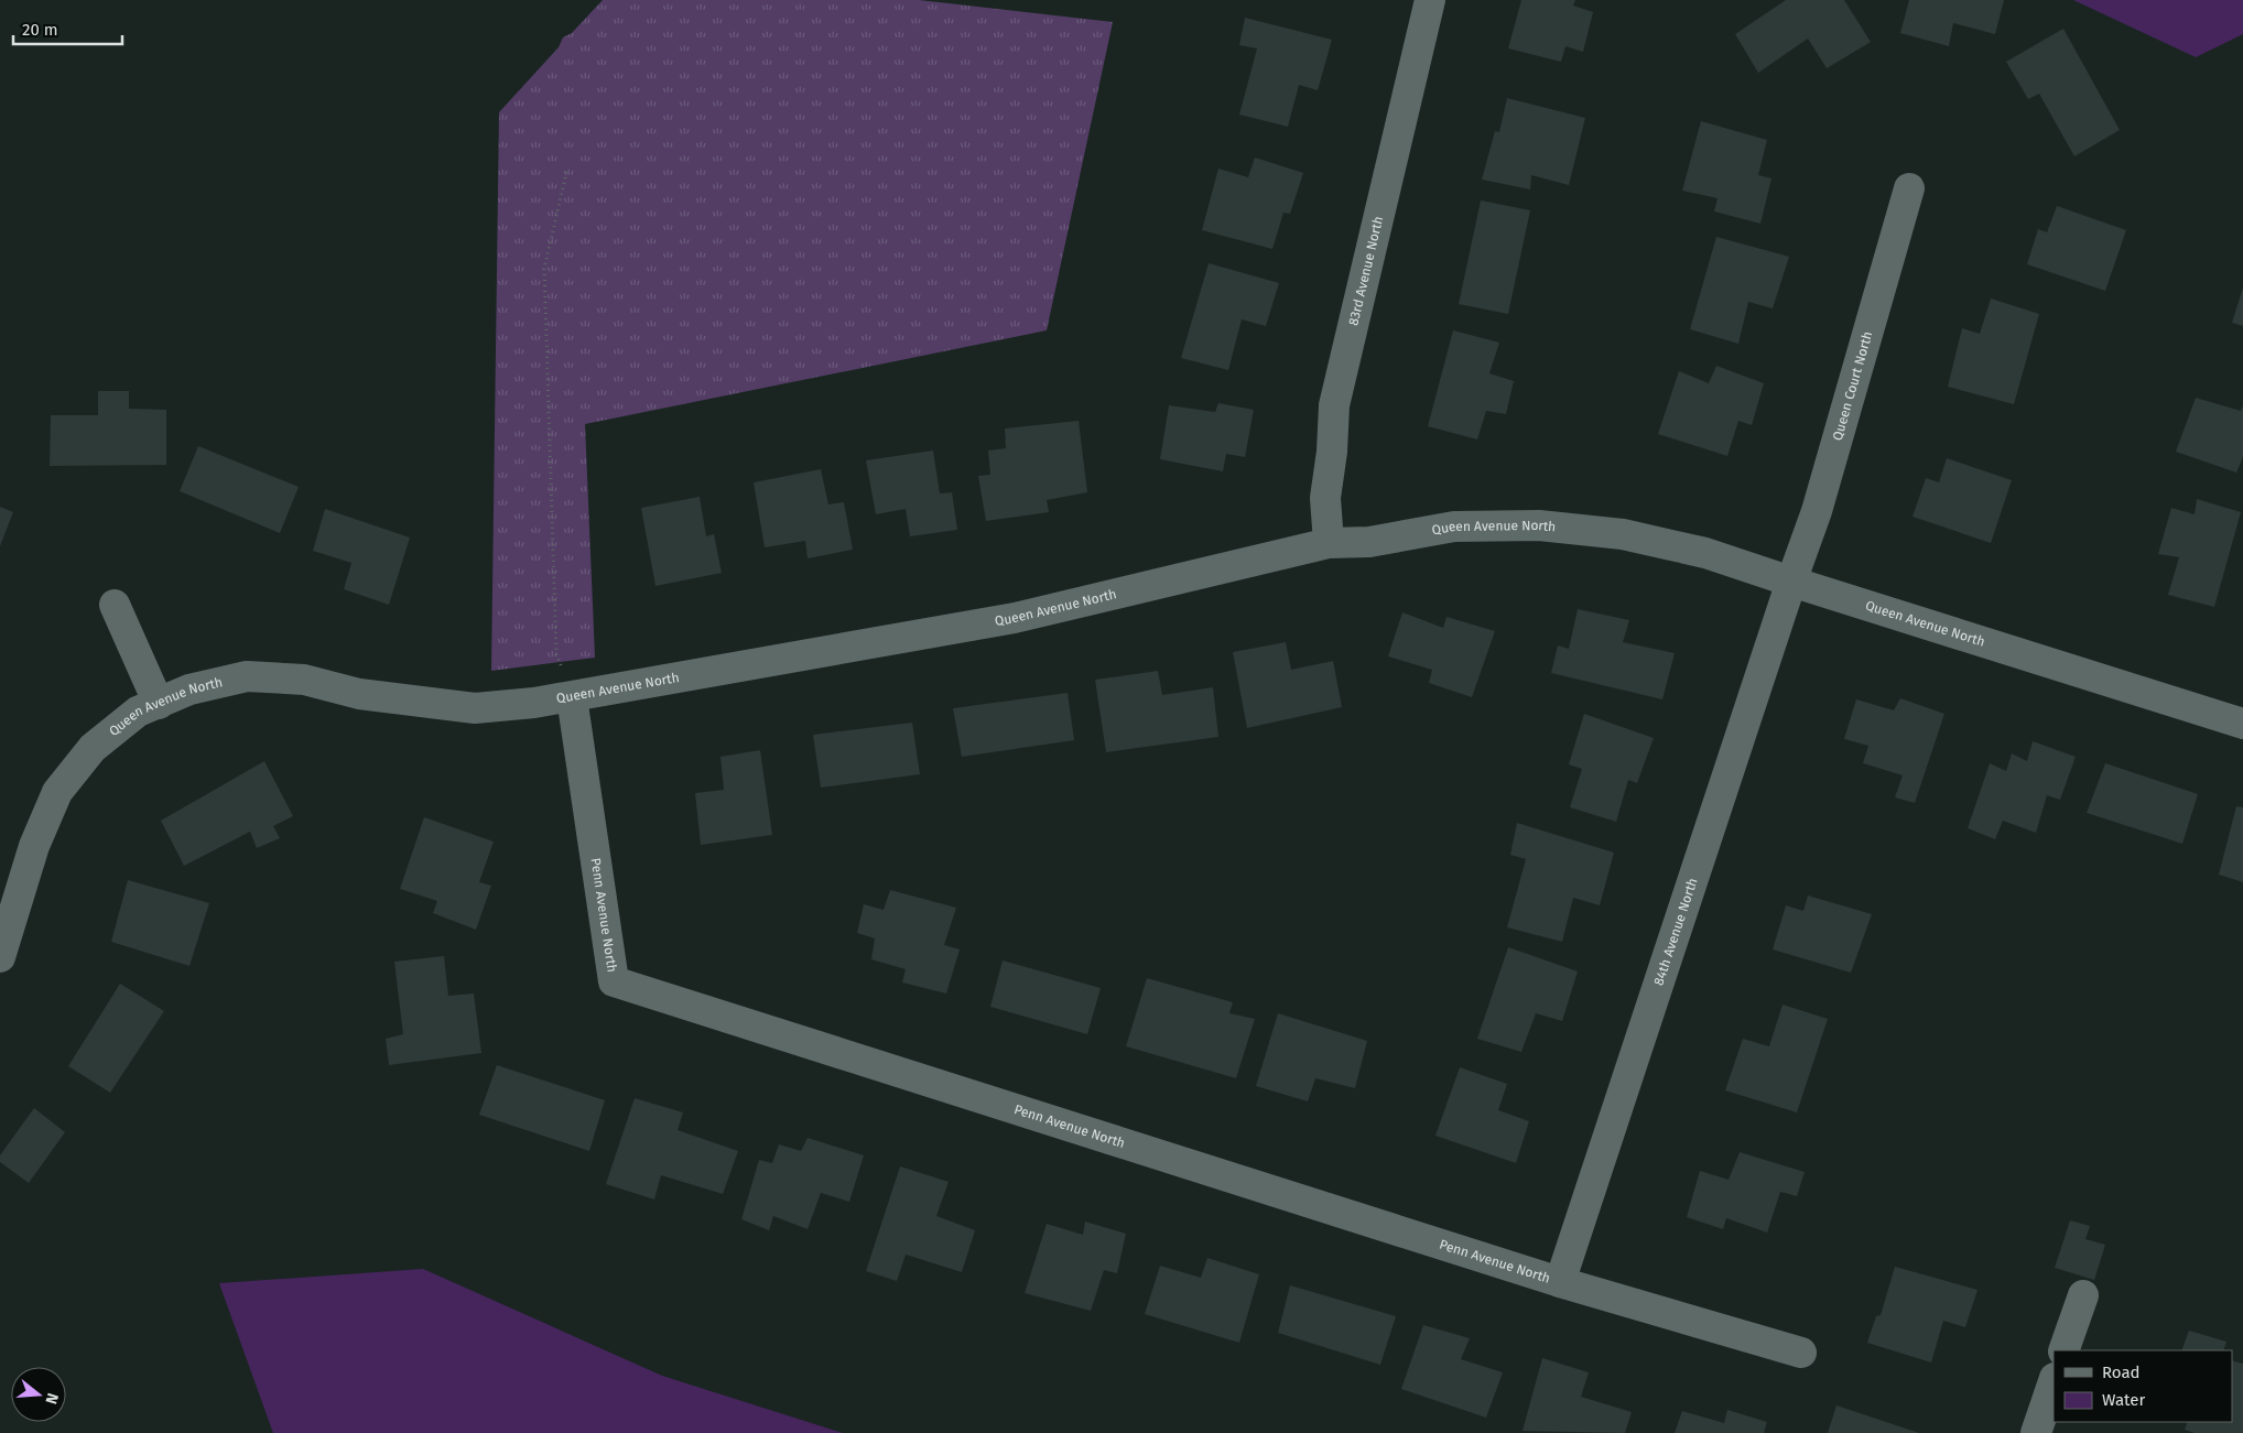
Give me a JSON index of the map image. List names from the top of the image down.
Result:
{
  "streets": {
    "street": [
      "83rd Avenue North",
      "Queen Court North",
      "Queen Avenue North",
      "Penn Avenue North",
      "84th Avenue North"
    ]
  },
  "crossings": [
    ["83rd Avenue North", "Queen Avenue North"],
    ["Queen Court North", "Queen Avenue North"],
    ["Queen Court North", "84th Avenue North"],
    ["Queen Avenue North", "Penn Avenue North"],
    ["Queen Avenue North", "84th Avenue North"],
    ["Penn Avenue North", "84th Avenue North"]
  ],
  "legend": ["Road", "Water"],
  "scale_bar": "20 m",
  "north": "right"
}
